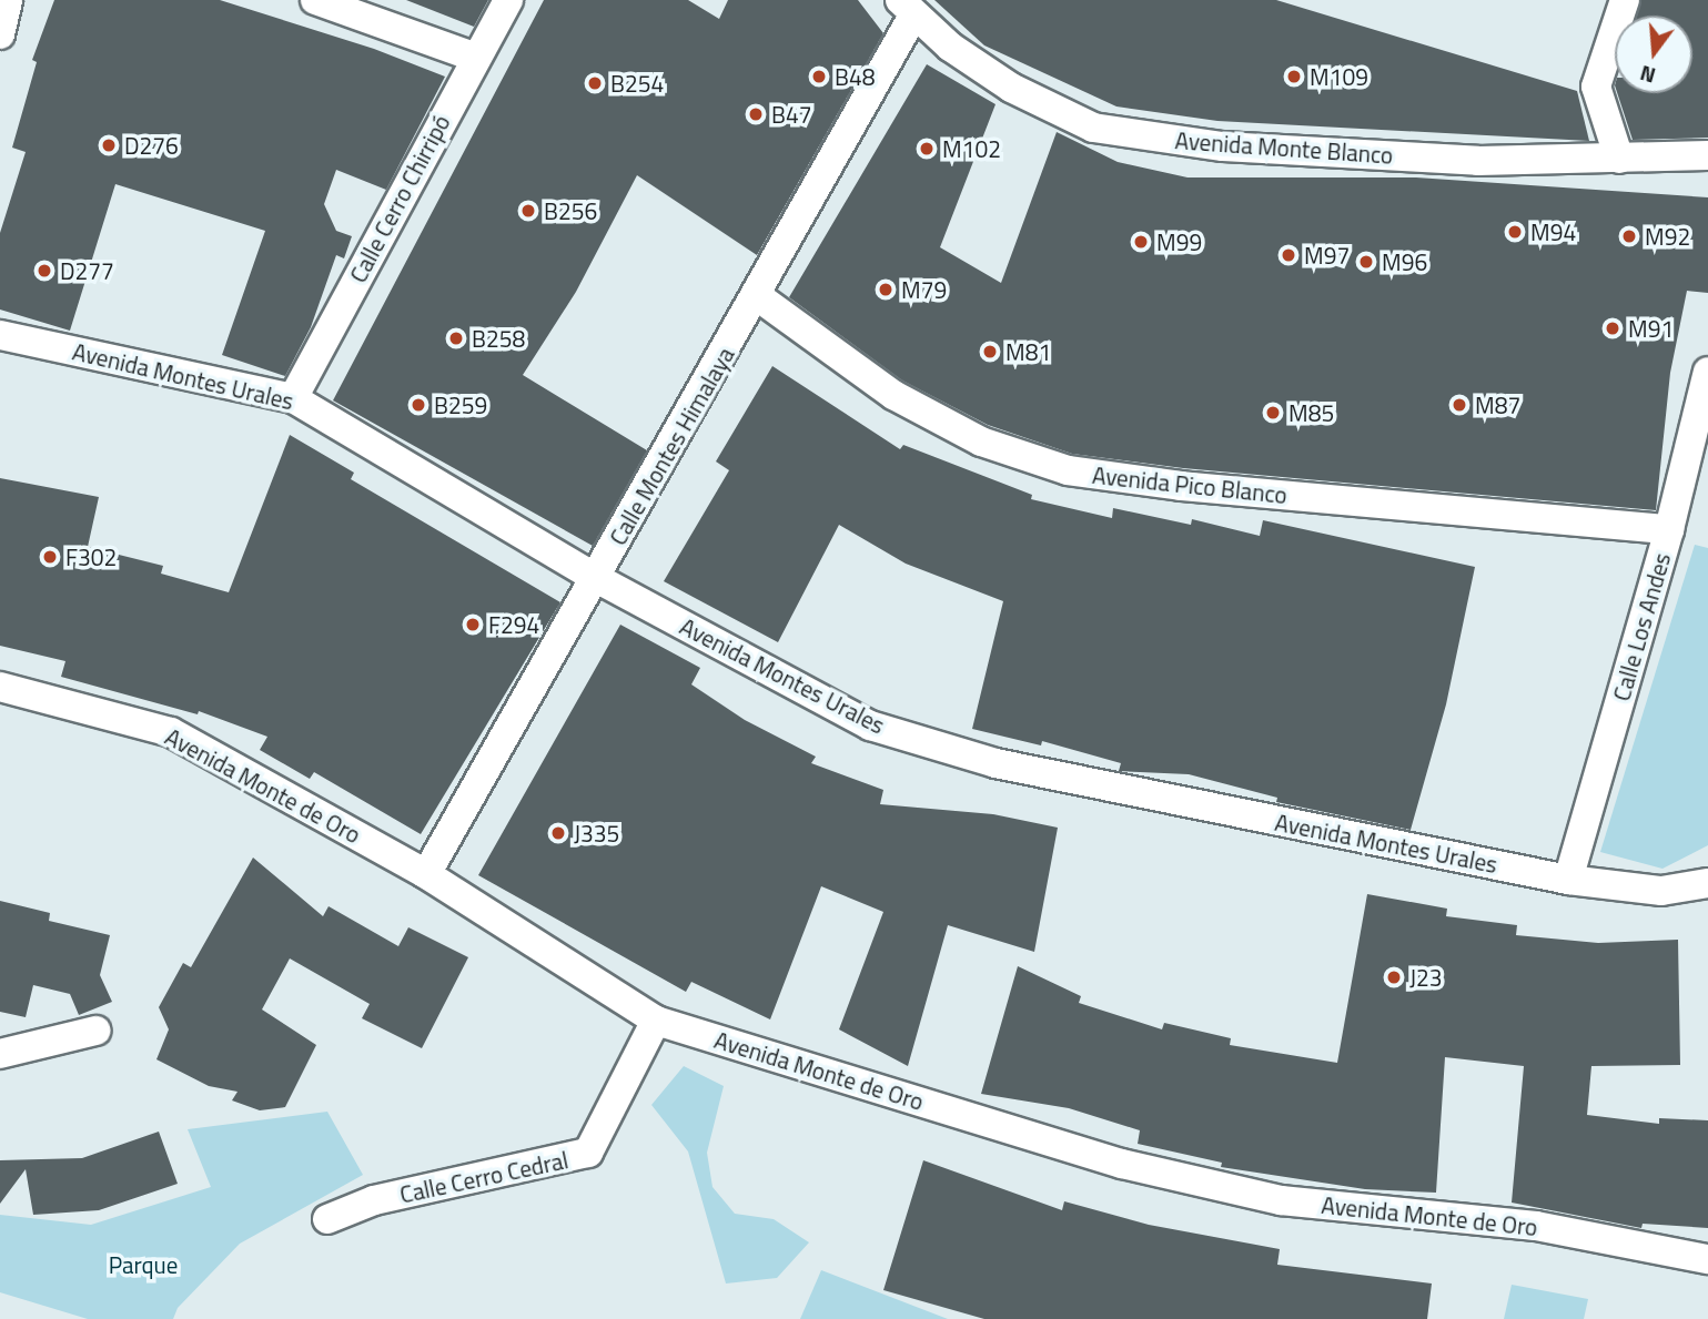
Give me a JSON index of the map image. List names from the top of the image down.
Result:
{
  "streets": {
    "street": [
      "Avenida Monte Blanco",
      "Calle Cerro Chirripó",
      "Avenida Montes Urales",
      "Calle Montes Himalaya",
      "Avenida Pico Blanco",
      "Calle Los Andes",
      "Avenida Monte de Oro",
      "Calle Cerro Cedral"
    ]
  },
  "crossings": [
    ["Avenida Monte Blanco", "Calle Montes Himalaya"],
    ["Calle Cerro Chirripó", "Avenida Montes Urales"],
    ["Avenida Montes Urales", "Calle Montes Himalaya"],
    ["Avenida Montes Urales", "Calle Los Andes"],
    ["Calle Montes Himalaya", "Avenida Pico Blanco"],
    ["Calle Montes Himalaya", "Avenida Monte de Oro"],
    ["Avenida Pico Blanco", "Calle Los Andes"],
    ["Avenida Monte de Oro", "Calle Cerro Cedral"]
  ],
  "parks": ["Parque"],
  "places": [
    "B48",
    "M109",
    "B254",
    "B47",
    "D276",
    "M102",
    "B256",
    "M94",
    "M92",
    "M99",
    "M97",
    "M96",
    "D277",
    "M79",
    "M91",
    "B258",
    "M81",
    "B259",
    "M87",
    "M85",
    "F302",
    "F294",
    "J335",
    "J23"
  ],
  "north": "bottom"
}
